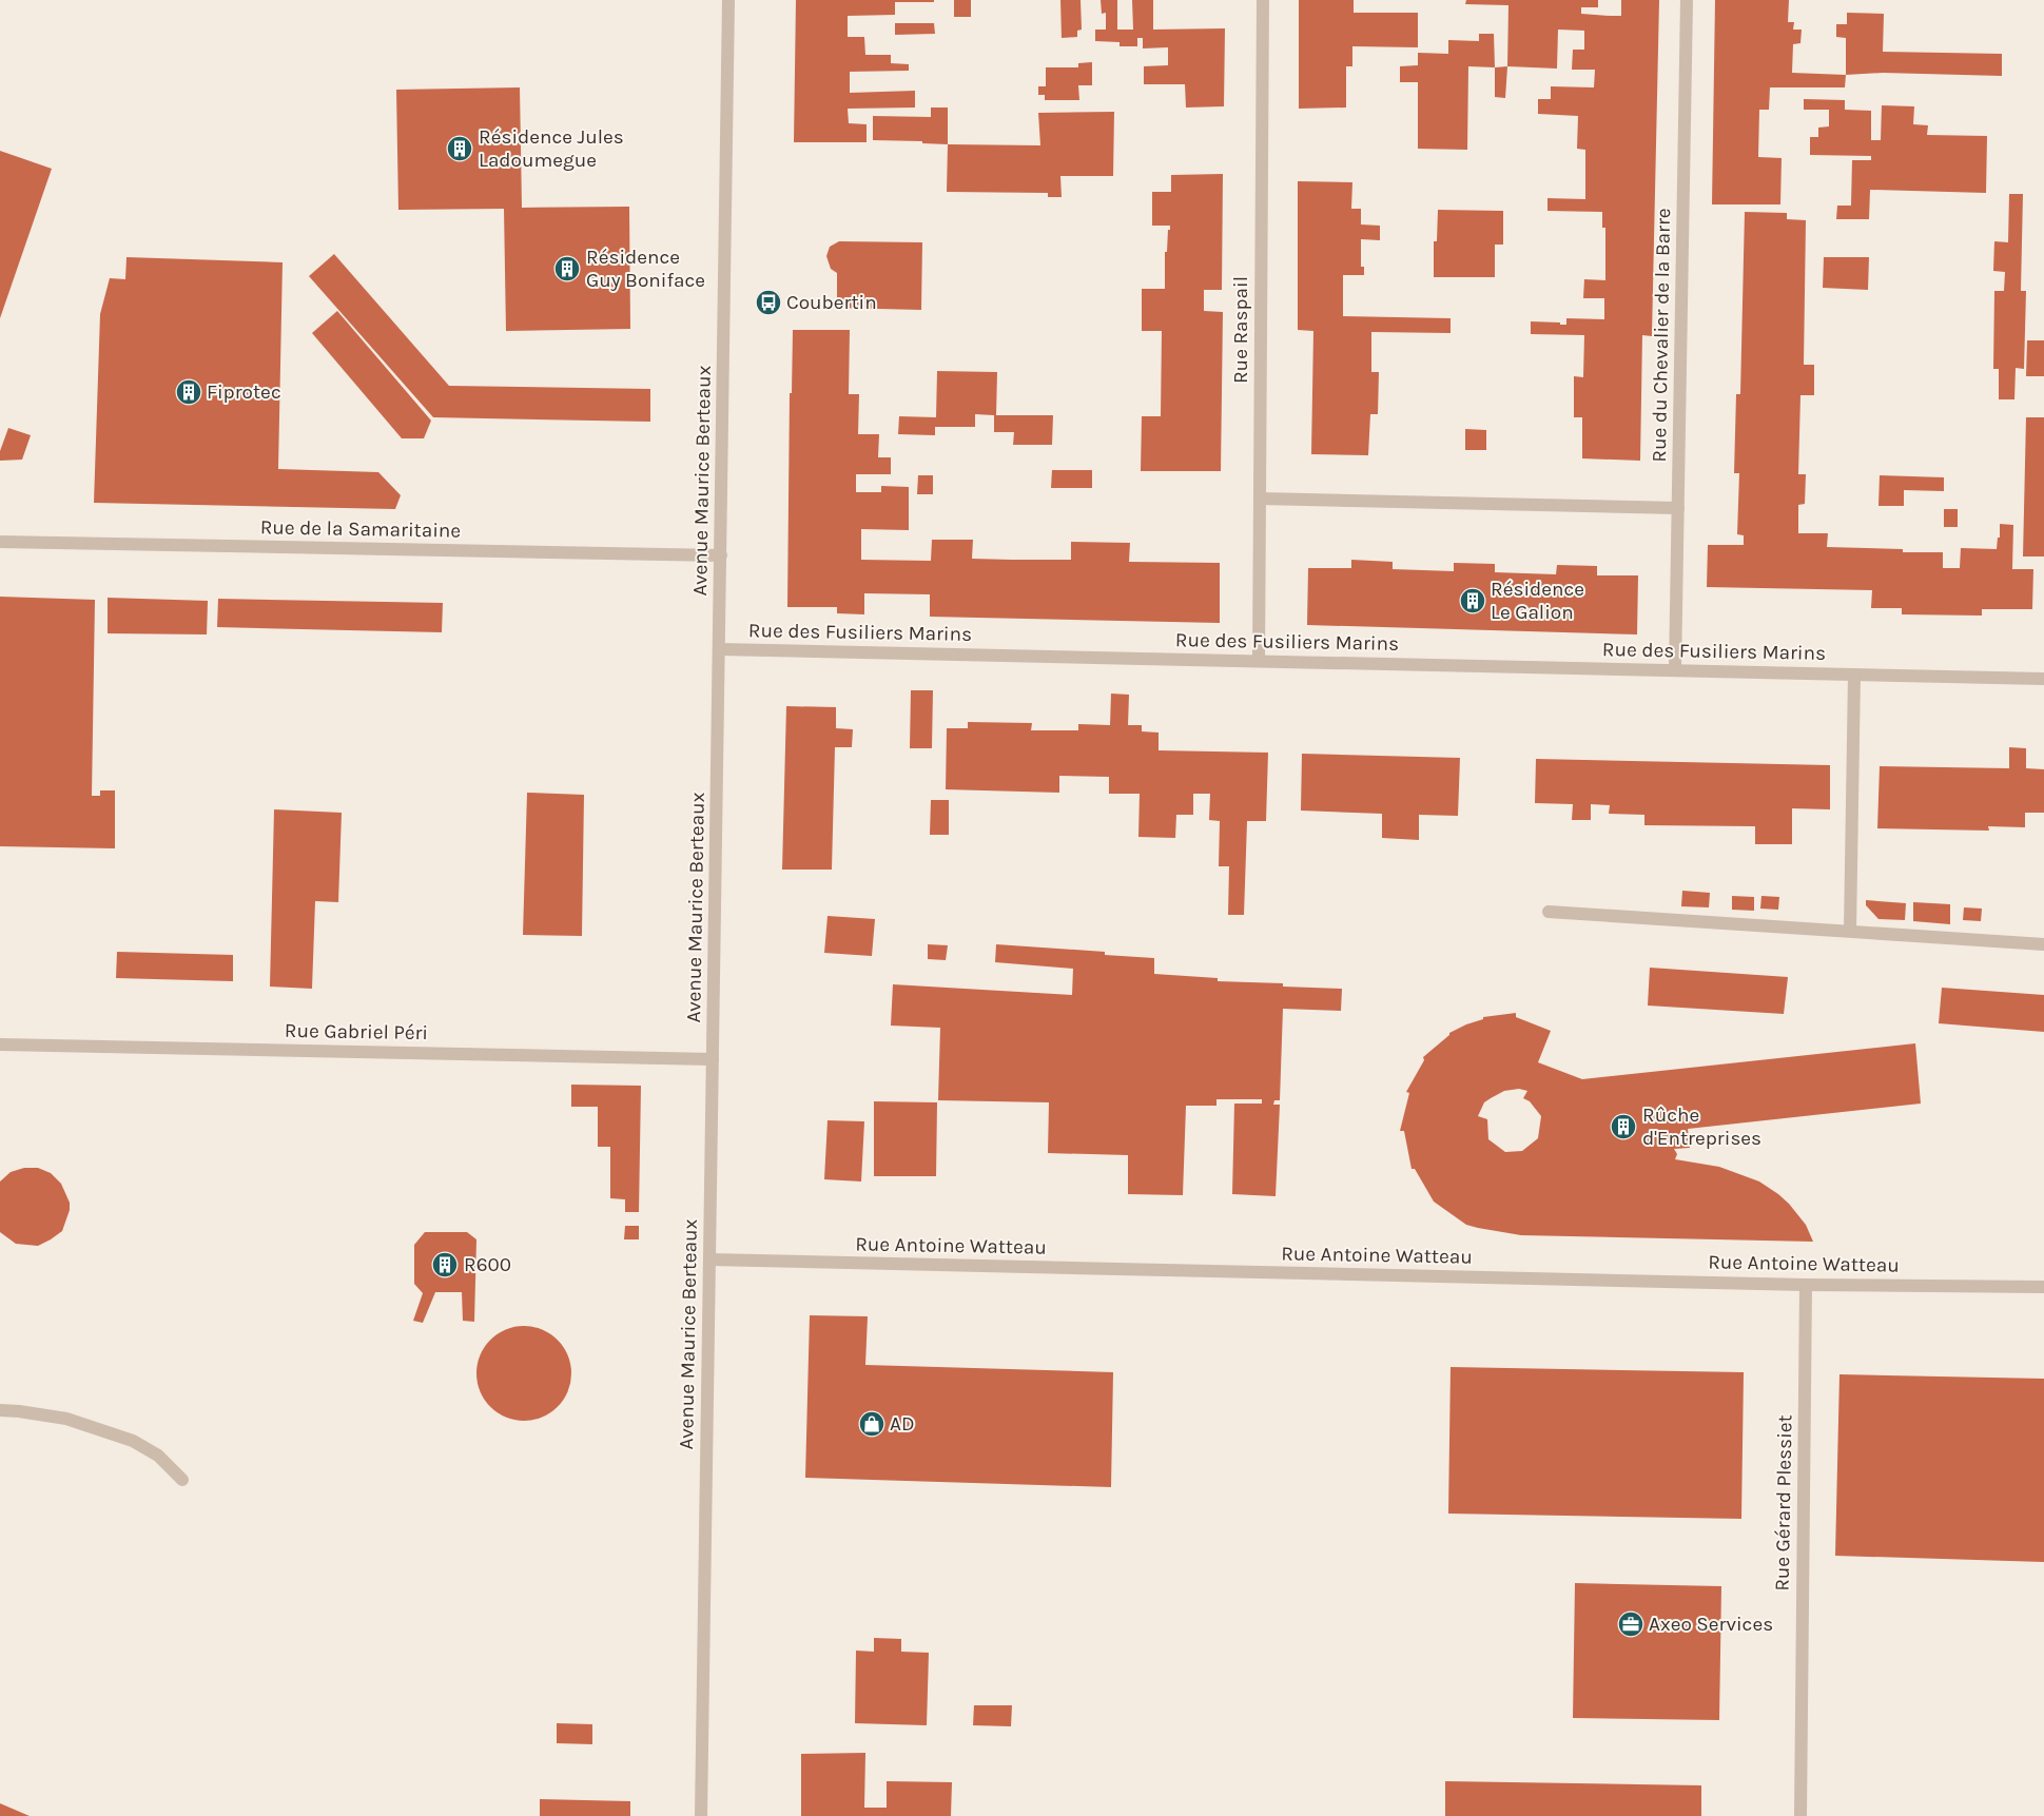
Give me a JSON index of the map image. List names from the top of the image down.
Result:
{
  "streets": {
    "street": [
      "Rue Raspail",
      "Rue du Chevalier de la Barre",
      "Avenue Maurice Berteaux",
      "Rue de la Samaritaine",
      "Rue des Fusiliers Marins",
      "Rue Gabriel Péri",
      "Rue Antoine Watteau",
      "Rue Gérard Plessiet"
    ]
  },
  "crossings": [
    ["Rue Raspail", "Rue des Fusiliers Marins"],
    ["Rue du Chevalier de la Barre", "Rue des Fusiliers Marins"],
    ["Avenue Maurice Berteaux", "Rue de la Samaritaine"],
    ["Avenue Maurice Berteaux", "Rue des Fusiliers Marins"],
    ["Avenue Maurice Berteaux", "Rue Gabriel Péri"],
    ["Avenue Maurice Berteaux", "Rue Antoine Watteau"],
    ["Rue Antoine Watteau", "Rue Gérard Plessiet"]
  ],
  "places": {
    "building": [
      "Résidence Jules Ladoumegue",
      "Résidence Guy Boniface",
      "Fiprotec",
      "Résidence Le Galion",
      "Rûche d'Entreprises",
      "R600"
    ],
    "bus stop": ["Coubertin"],
    "shop": ["AD"],
    "office": ["Axeo Services"]
  }
}
